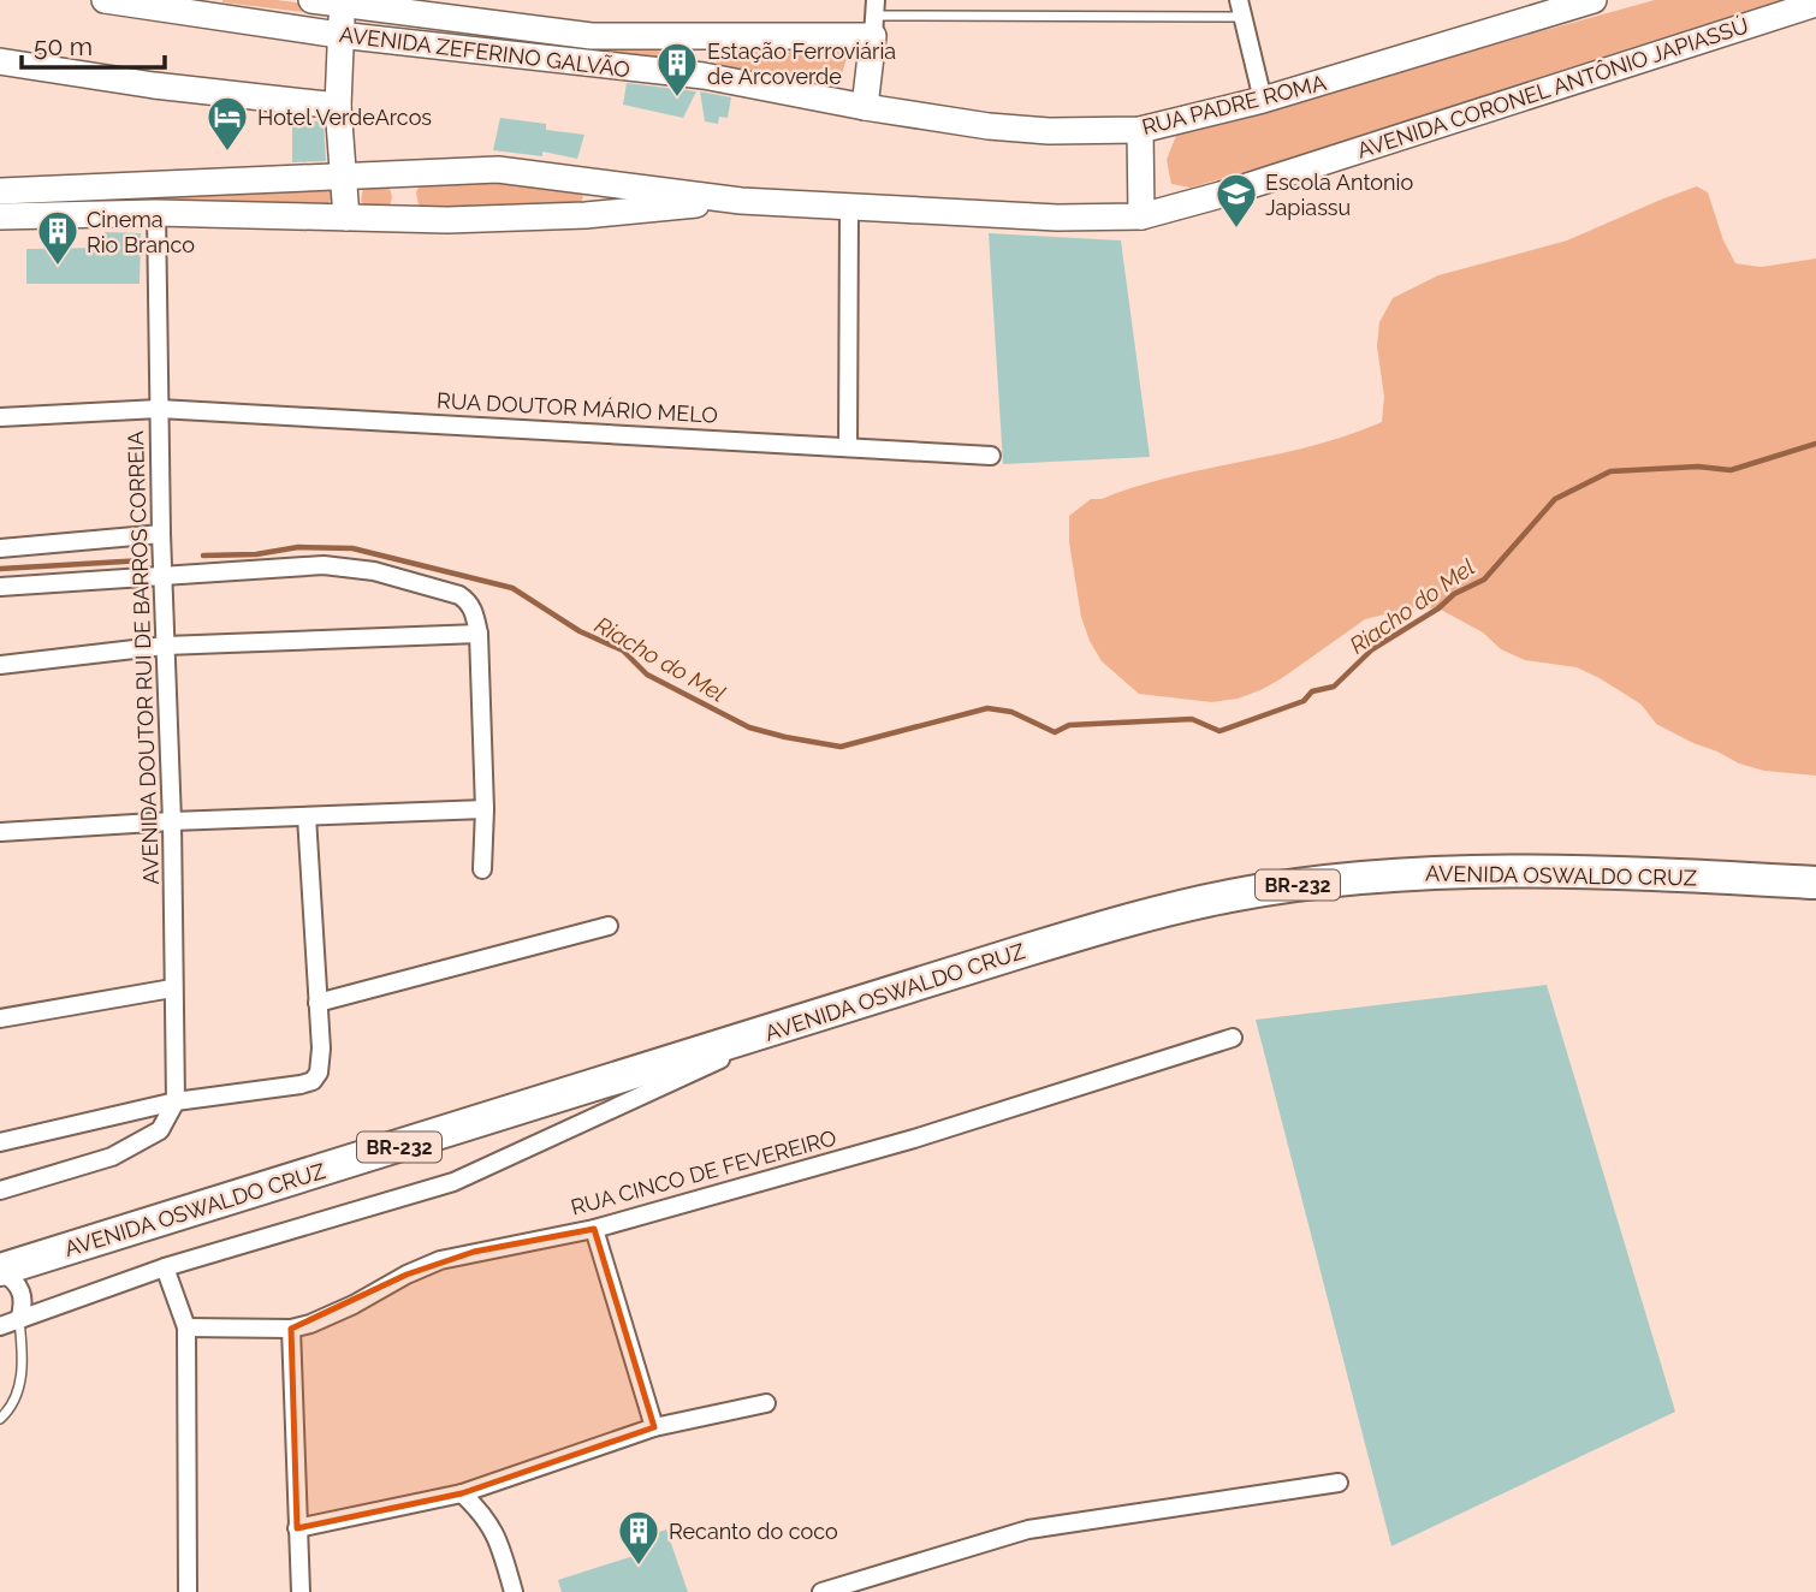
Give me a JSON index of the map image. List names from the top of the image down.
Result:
{
  "streets": {
    "highway": ["AVENIDA OSWALDO CRUZ", "BR-232"],
    "street": [
      "AVENIDA ZEFERINO GALVÃO",
      "AVENIDA CORONEL ANTÔNIO JAPIASSÚ",
      "RUA PADRE ROMA",
      "RUA DOUTOR MÁRIO MELO",
      "AVENIDA DOUTOR RUI DE BARROS CORREIA",
      "RUA CINCO DE FEVEREIRO"
    ]
  },
  "crossings": [
    ["AVENIDA ZEFERINO GALVÃO", "RUA PADRE ROMA"],
    ["RUA DOUTOR MÁRIO MELO", "AVENIDA DOUTOR RUI DE BARROS CORREIA"]
  ],
  "water": ["Riacho do Mel"],
  "places": {
    "building": ["Estação Ferroviária de Arcoverde", "Cinema Rio Branco", "Recanto do coco"],
    "hotel": ["Hotel VerdeArcos"],
    "school or university": ["Escola Antonio Japiassu"]
  },
  "scale_bar": "50 m"
}
